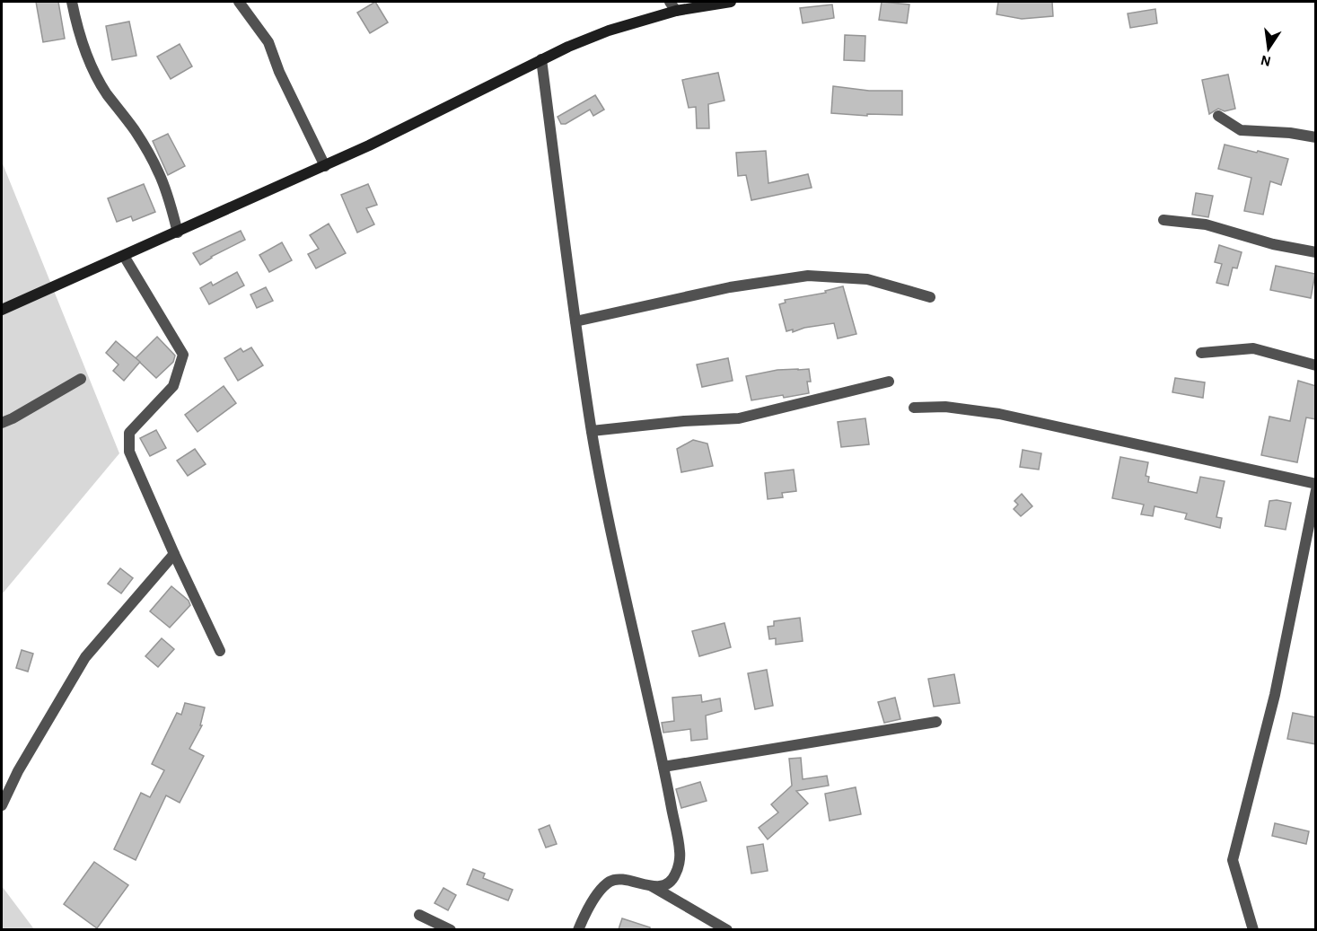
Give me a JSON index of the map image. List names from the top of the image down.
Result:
{
  "north": "bottom"
}
